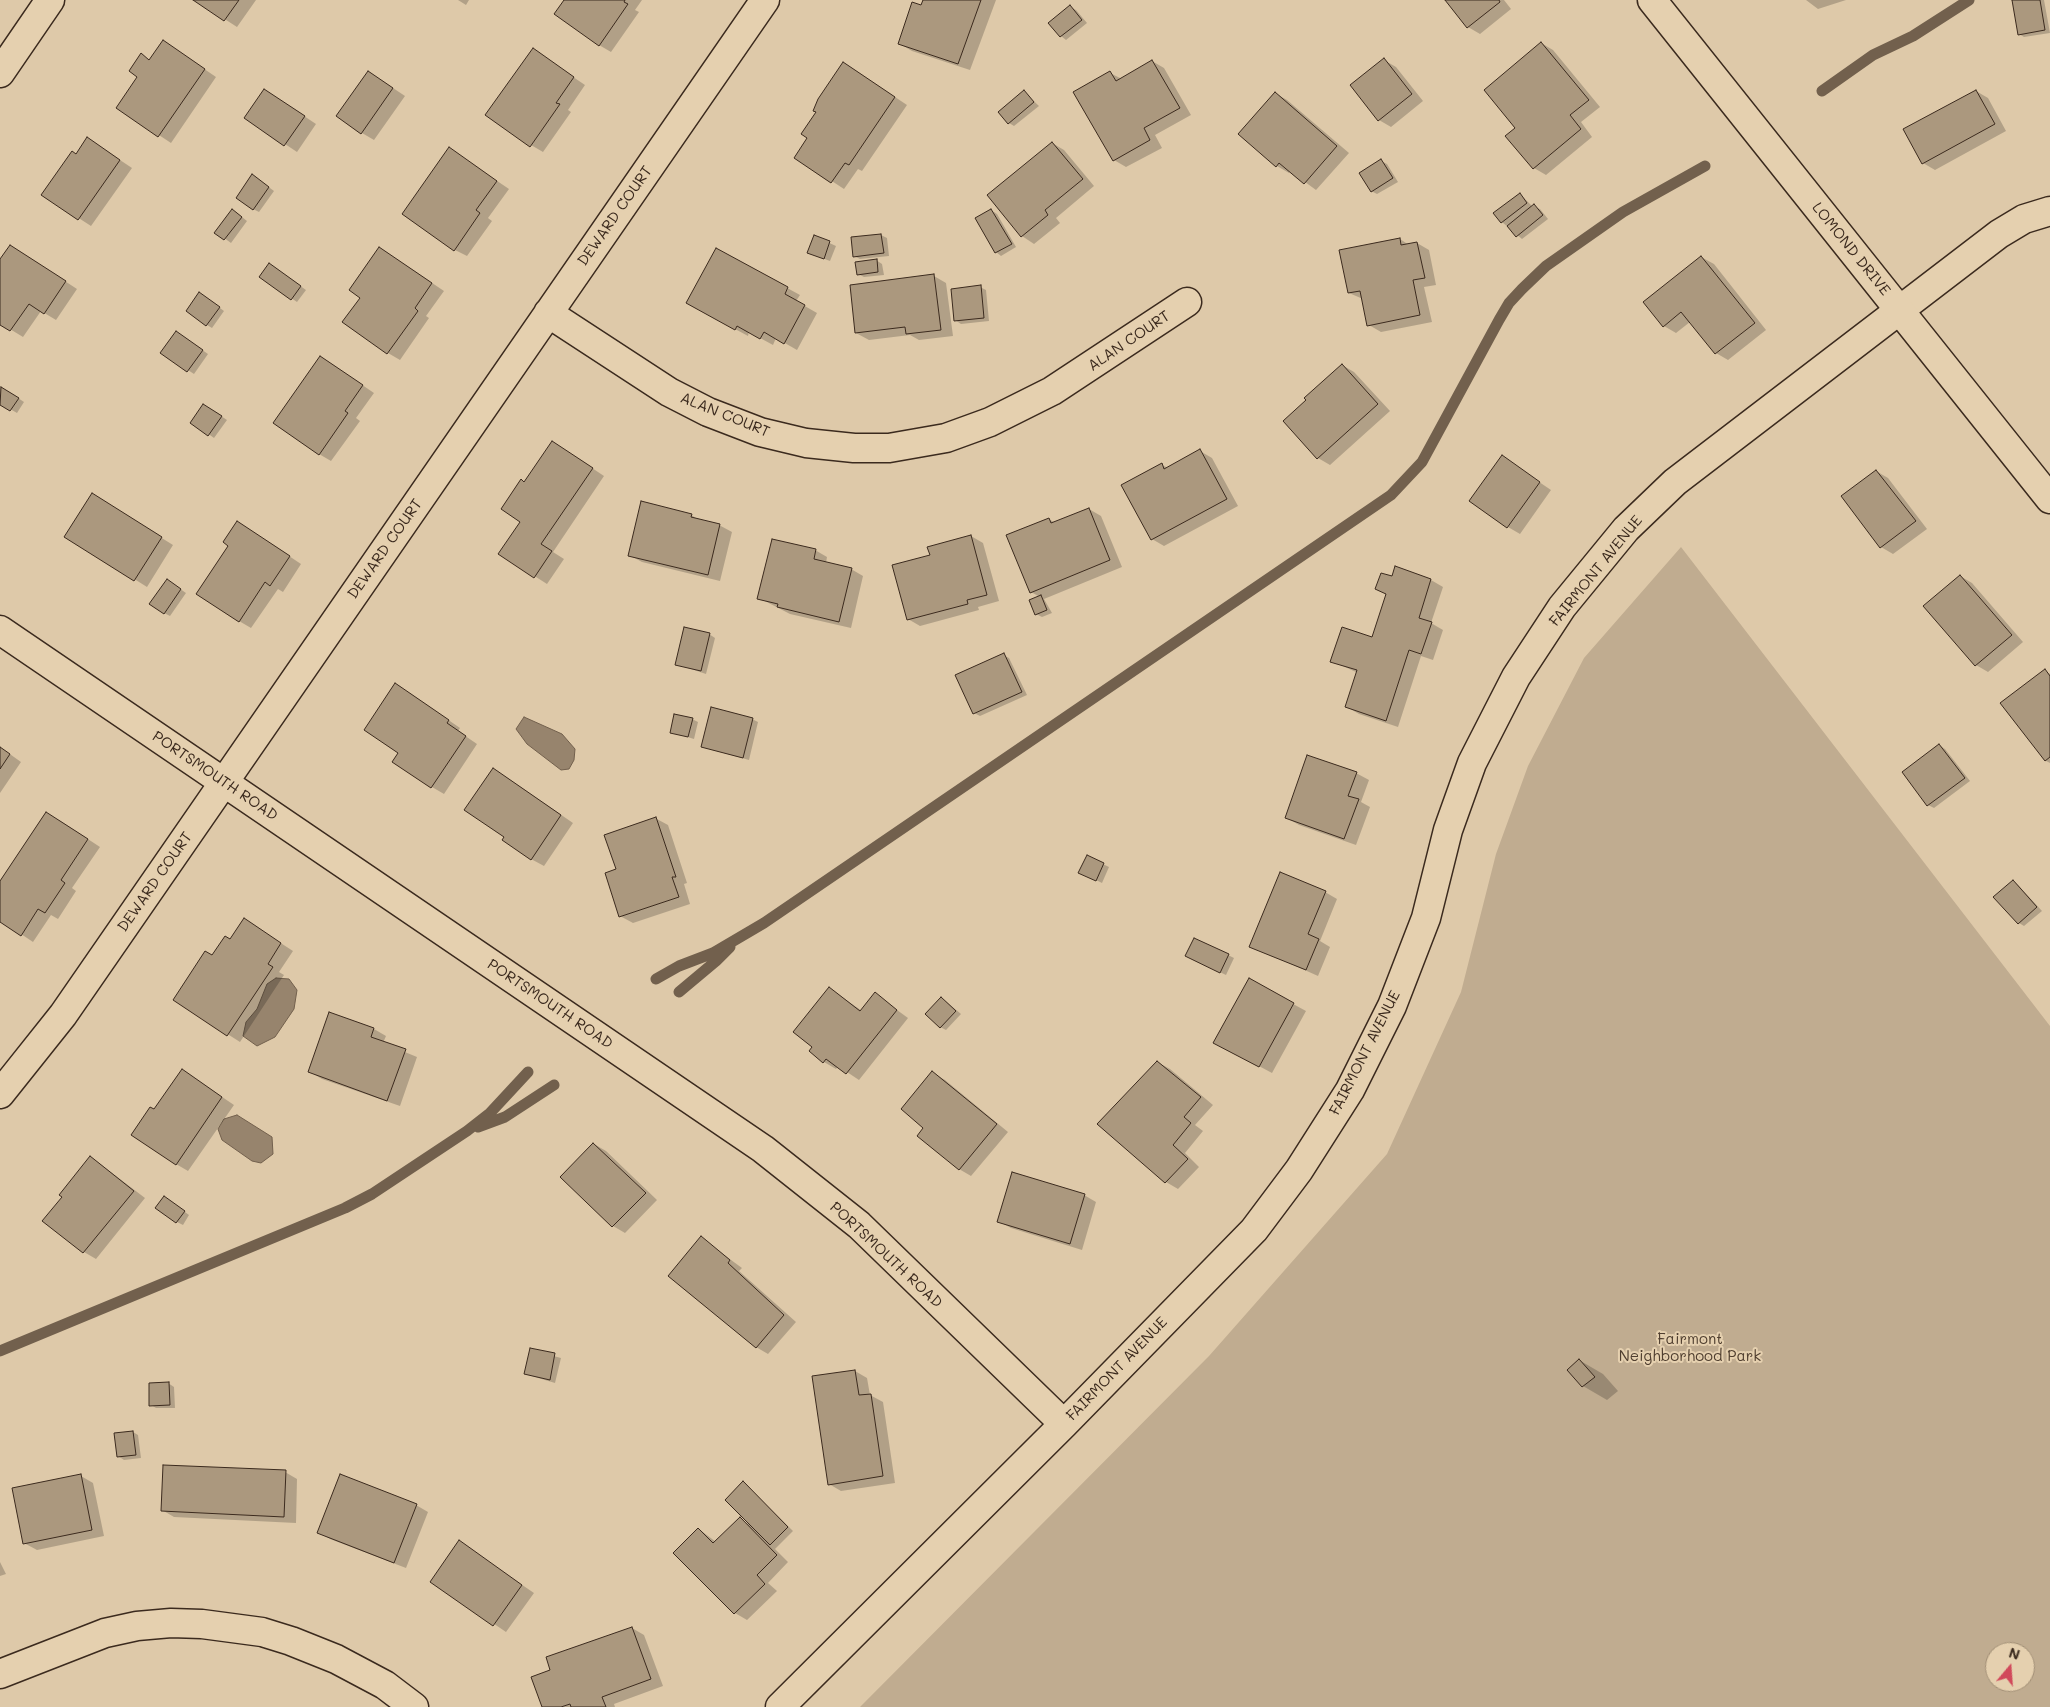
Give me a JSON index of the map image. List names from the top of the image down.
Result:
{
  "streets": {
    "street": [
      "DEWARD COURT",
      "LOMOND DRIVE",
      "ALAN COURT",
      "FAIRMONT AVENUE",
      "PORTSMOUTH ROAD"
    ]
  },
  "crossings": [
    ["DEWARD COURT", "ALAN COURT"],
    ["DEWARD COURT", "PORTSMOUTH ROAD"],
    ["LOMOND DRIVE", "FAIRMONT AVENUE"],
    ["FAIRMONT AVENUE", "PORTSMOUTH ROAD"]
  ],
  "parks": ["Fairmont Neighborhood Park"],
  "north": "top"
}
